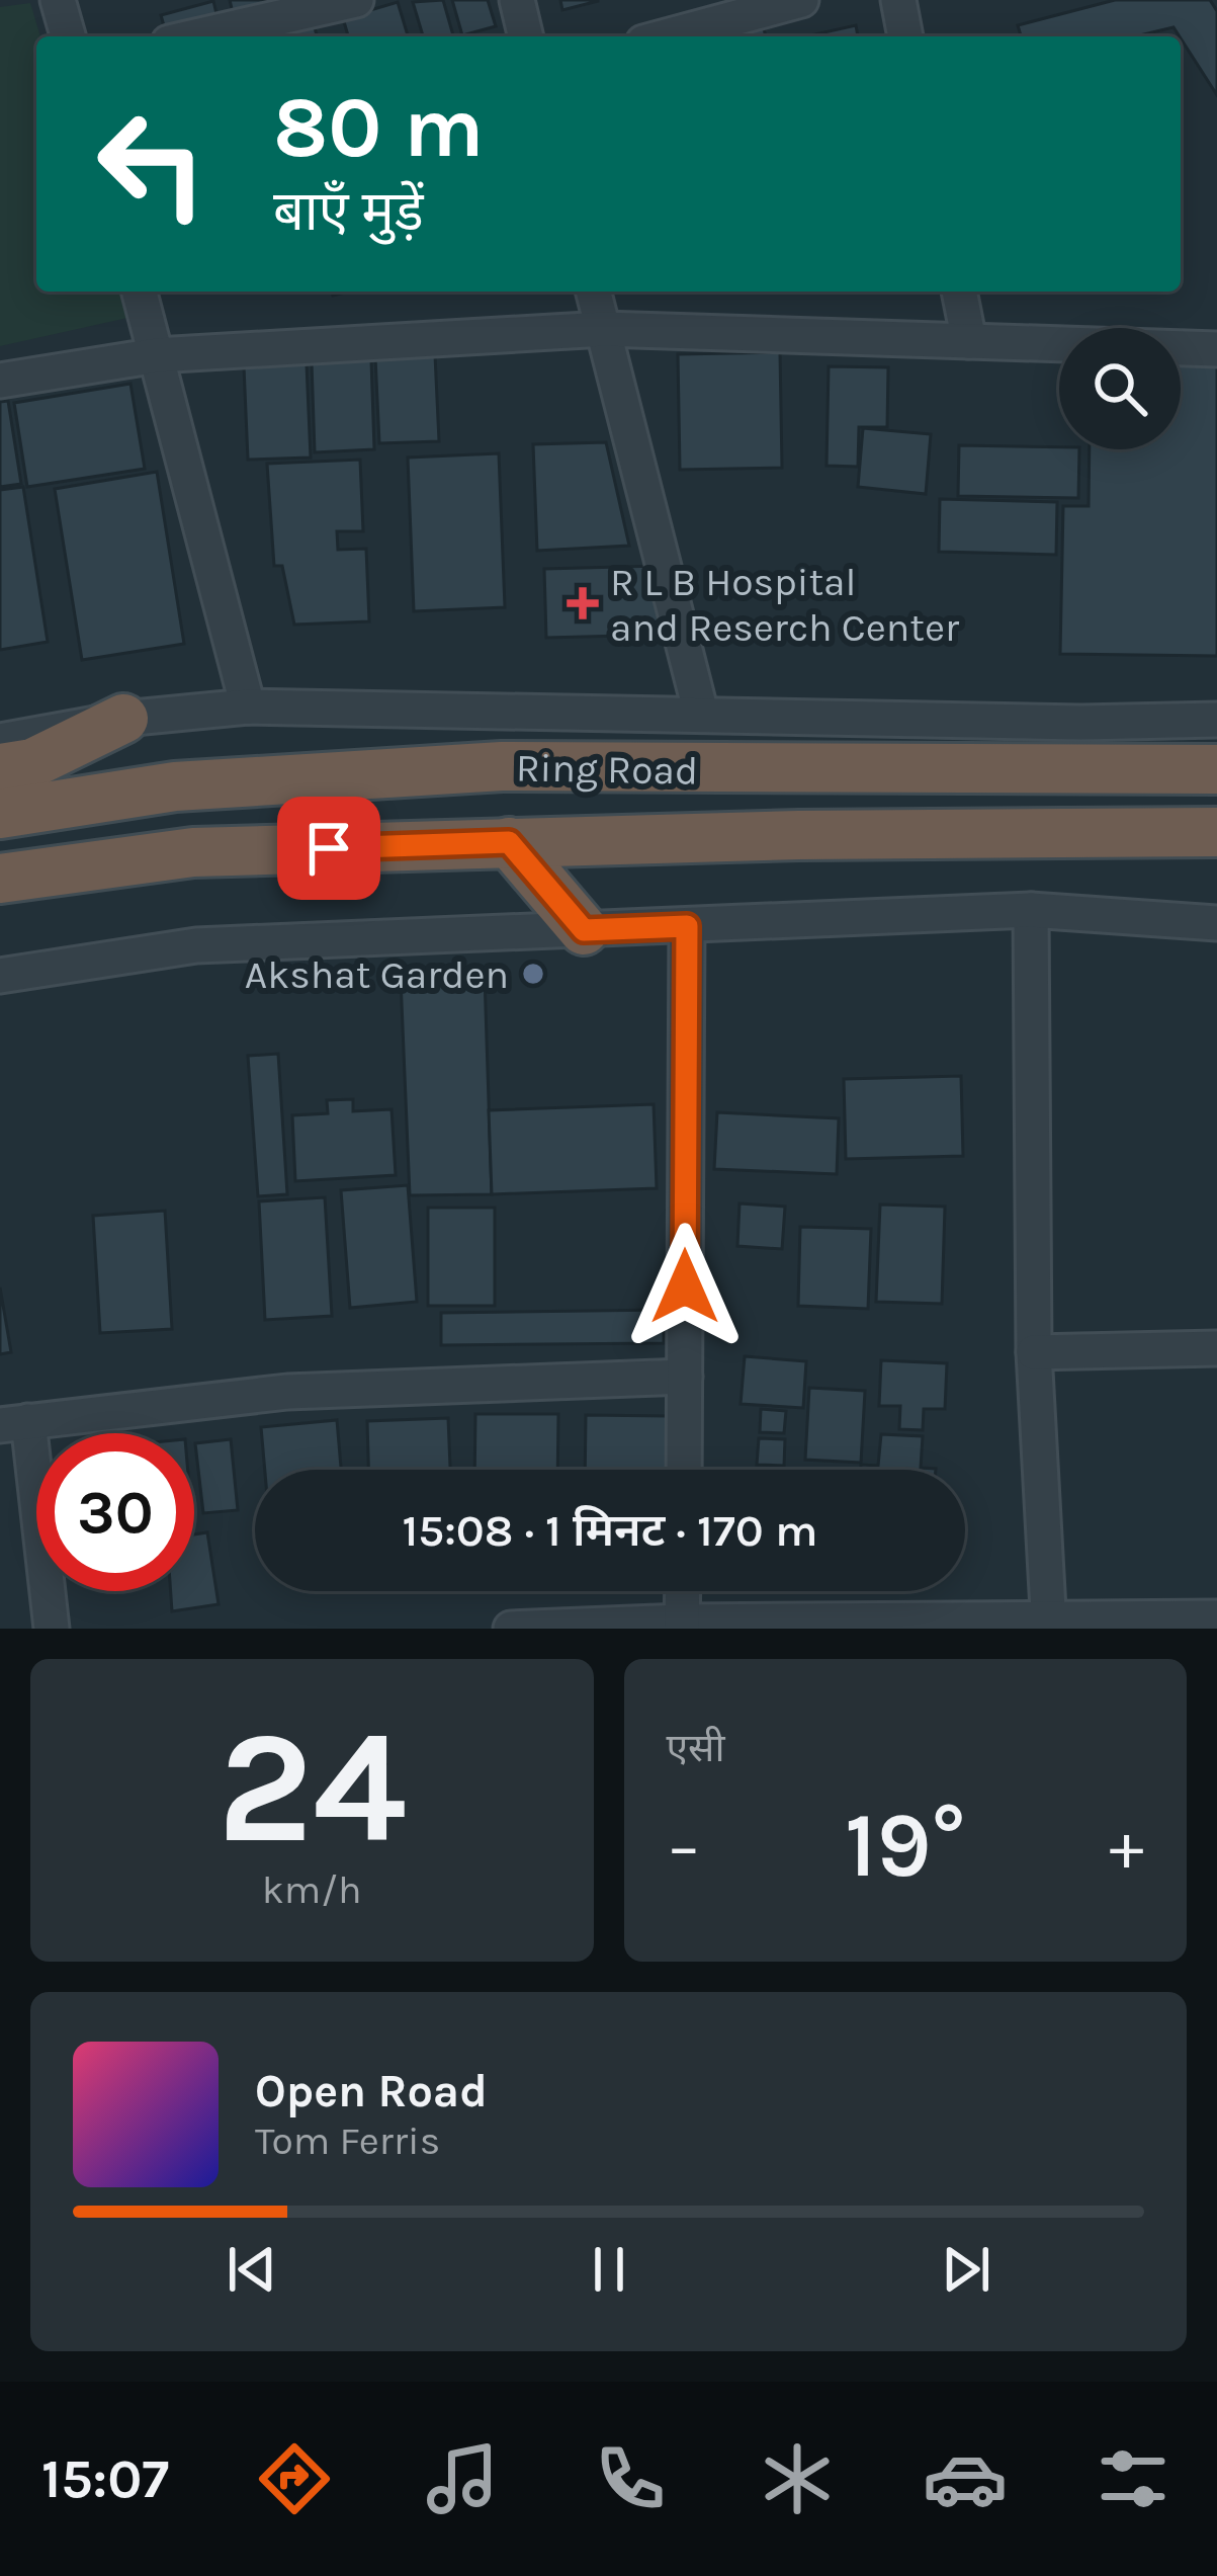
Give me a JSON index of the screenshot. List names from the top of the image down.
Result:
{
  "streets": {
    "highway": ["Ring Road"]
  },
  "places": {
    "health": ["R L B Hospital and Reserch Center"],
    "other": ["Akshat Garden"]
  },
  "page": {
    "turn": ["80 m", "बाएँ मुड़ें"],
    "limit": "30",
    "trip": "15:08 · 1 मिनट · 170 m",
    "tile": [
      ["24", "km/h"],
      "एसी"
    ],
    "heat": ["−", "19°", "+"],
    "song": ["Open Road", "Tom Ferris"],
    "tabs": "15:07"
  }
}
